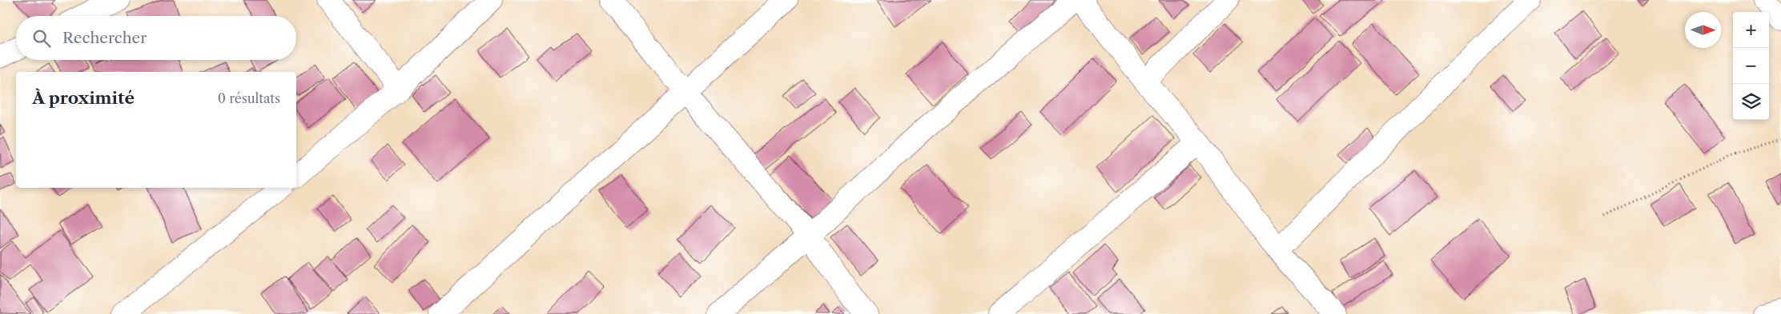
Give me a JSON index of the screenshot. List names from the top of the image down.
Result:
{
  "north": "right",
  "page": {
    "map_buttons": ["+", "−"],
    "search": "Rechercher",
    "heading": ["À proximité", "0 résultats"]
  }
}
